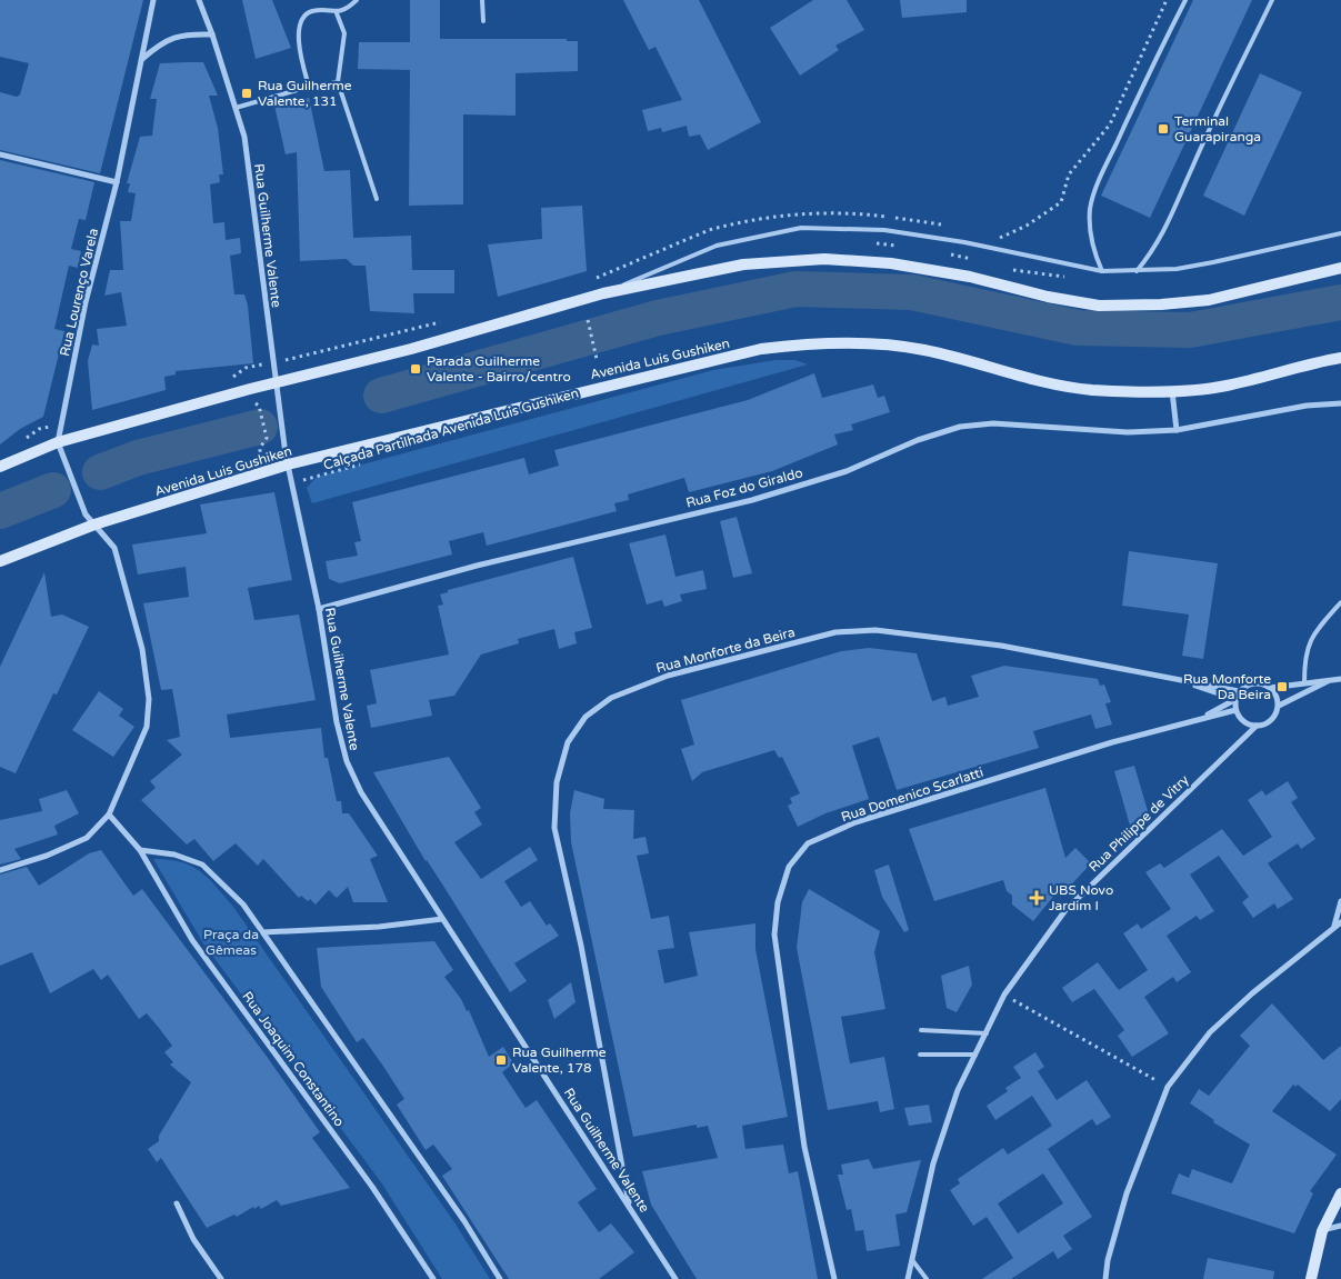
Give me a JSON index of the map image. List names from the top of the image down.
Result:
{
  "streets": {
    "main road": ["Avenida Luis Gushiken"],
    "street": [
      "Rua Guilherme Valente",
      "Rua Lourenço Varela",
      "Rua Foz do Giraldo",
      "Rua Monforte da Beira",
      "Rua Domenico Scarlatti",
      "Rua Philippe de Vitry",
      "Rua Joaquim Constantino"
    ],
    "path": ["Calçada Partilhada Avenida Luis Gushiken"]
  },
  "crossings": [
    ["Rua Guilherme Valente", "Avenida Luis Gushiken"],
    ["Rua Guilherme Valente", "Rua Foz do Giraldo"],
    ["Rua Guilherme Valente", "Rua Monforte da Beira"],
    ["Rua Monforte da Beira", "Rua Domenico Scarlatti"],
    ["Rua Monforte da Beira", "Rua Philippe de Vitry"],
    ["Rua Domenico Scarlatti", "Rua Philippe de Vitry"]
  ],
  "parks": ["Praça da Gêmeas"],
  "places": {
    "transit": [
      "Rua Guilherme Valente, 131",
      "Terminal Guarapiranga",
      "Parada Guilherme Valente - Bairro/centro",
      "Rua Monforte Da Beira",
      "Rua Guilherme Valente, 178"
    ],
    "health": ["UBS Novo Jardim I"]
  }
}
